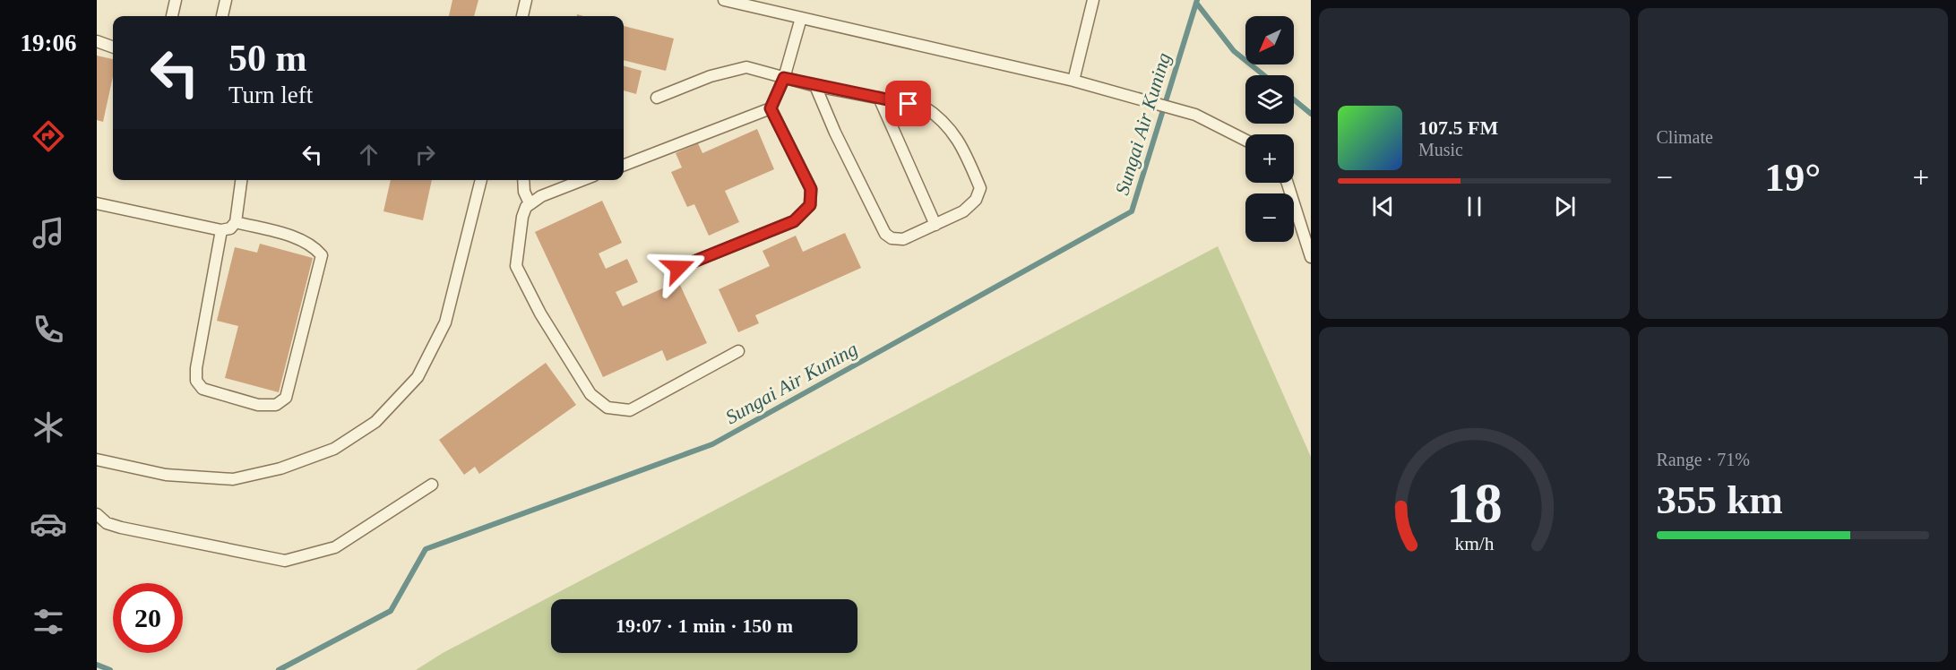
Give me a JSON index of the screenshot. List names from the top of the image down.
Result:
{
  "water": ["Sungai Air Kuning"],
  "north": "bottom left",
  "page": {
    "tabs": "19:06",
    "tile": [
      "Climate",
      ["Range · 71%", "355 km"]
    ],
    "map_buttons": ["+", "−"],
    "turn": ["50 m", "Turn left"],
    "song": ["107.5 FM", "Music"],
    "heat": ["−", "19°", "+"],
    "limit": "20",
    "trip": "19:07 · 1 min · 150 m",
    "gauge": ["18", "km/h"]
  }
}
